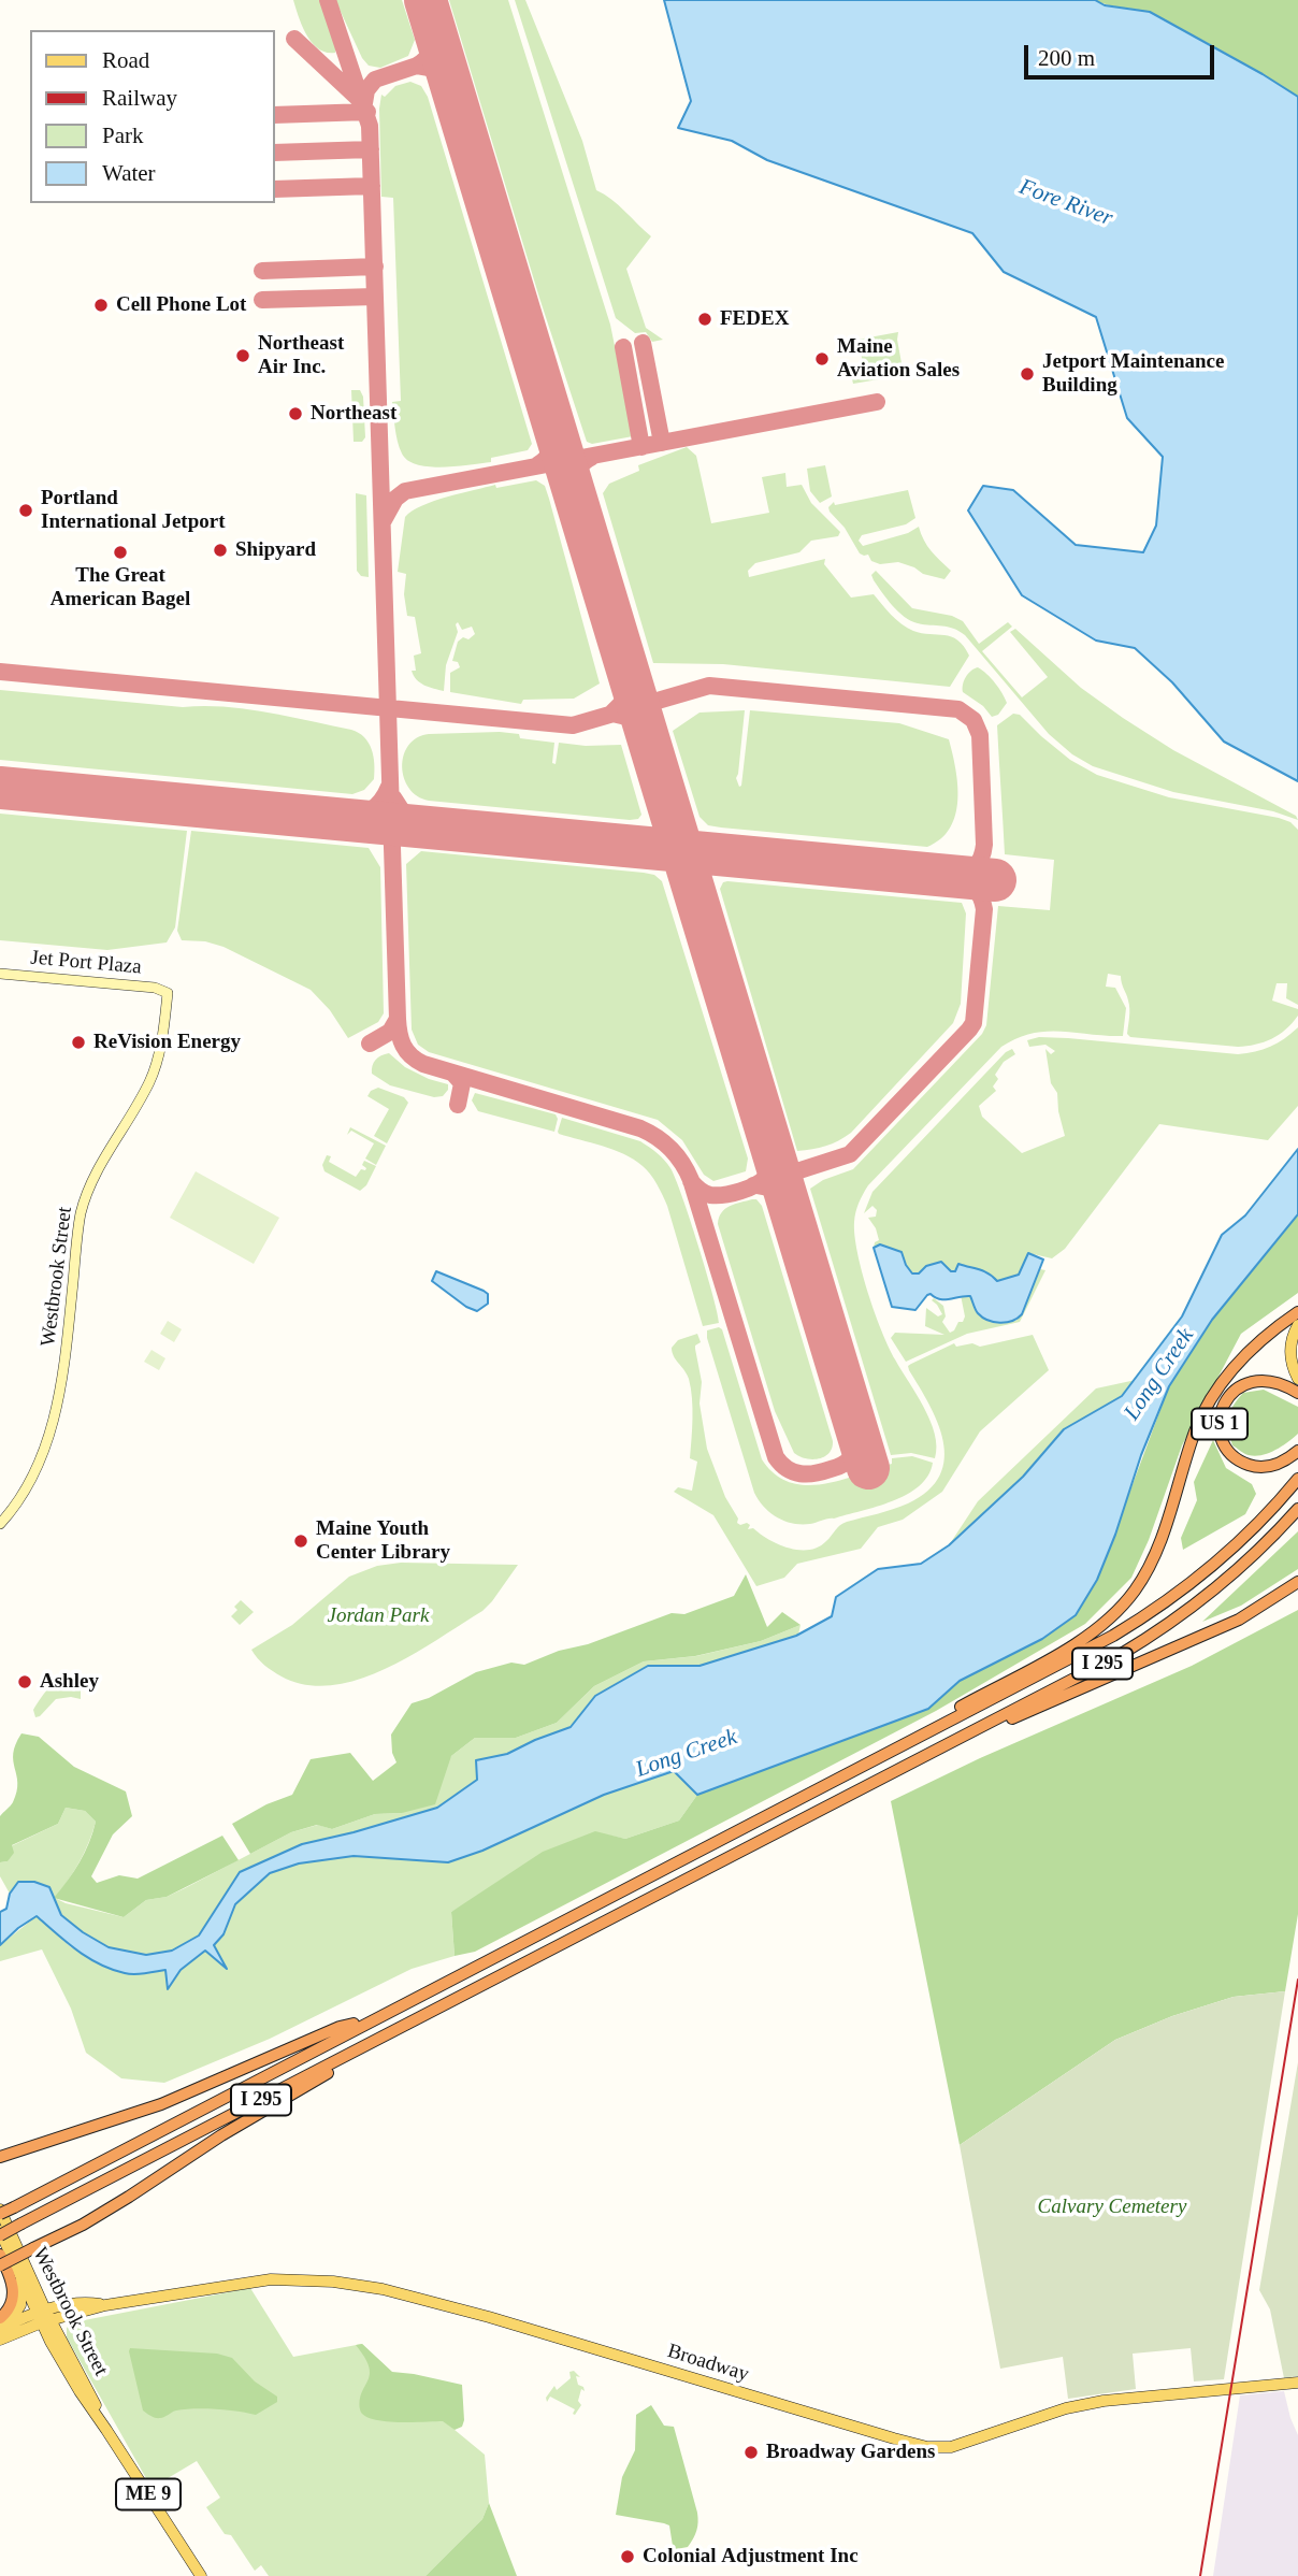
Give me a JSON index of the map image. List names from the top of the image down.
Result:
{
  "streets": {
    "highway": ["US 1", "I 295"],
    "main road": ["Westbrook Street", "Broadway", "ME 9"],
    "street": ["Jet Port Plaza"]
  },
  "crossings": [
    ["Jet Port Plaza", "Westbrook Street"],
    ["Westbrook Street", "I 295"],
    ["Westbrook Street", "Broadway"]
  ],
  "water": ["Fore River", "Long Creek"],
  "parks": ["Jordan Park", "Calvary Cemetery"],
  "places": [
    "Cell Phone Lot",
    "FEDEX",
    "Northeast Air Inc.",
    "Maine Aviation Sales",
    "Jetport Maintenance Building",
    "Northeast",
    "Portland International Jetport",
    "Shipyard",
    "The Great American Bagel",
    "ReVision Energy",
    "Maine Youth Center Library",
    "Ashley",
    "Broadway Gardens",
    "Colonial Adjustment Inc"
  ],
  "legend": [
    "Road",
    "Railway",
    "Park",
    "Water"
  ],
  "scale_bar": "200 m"
}
